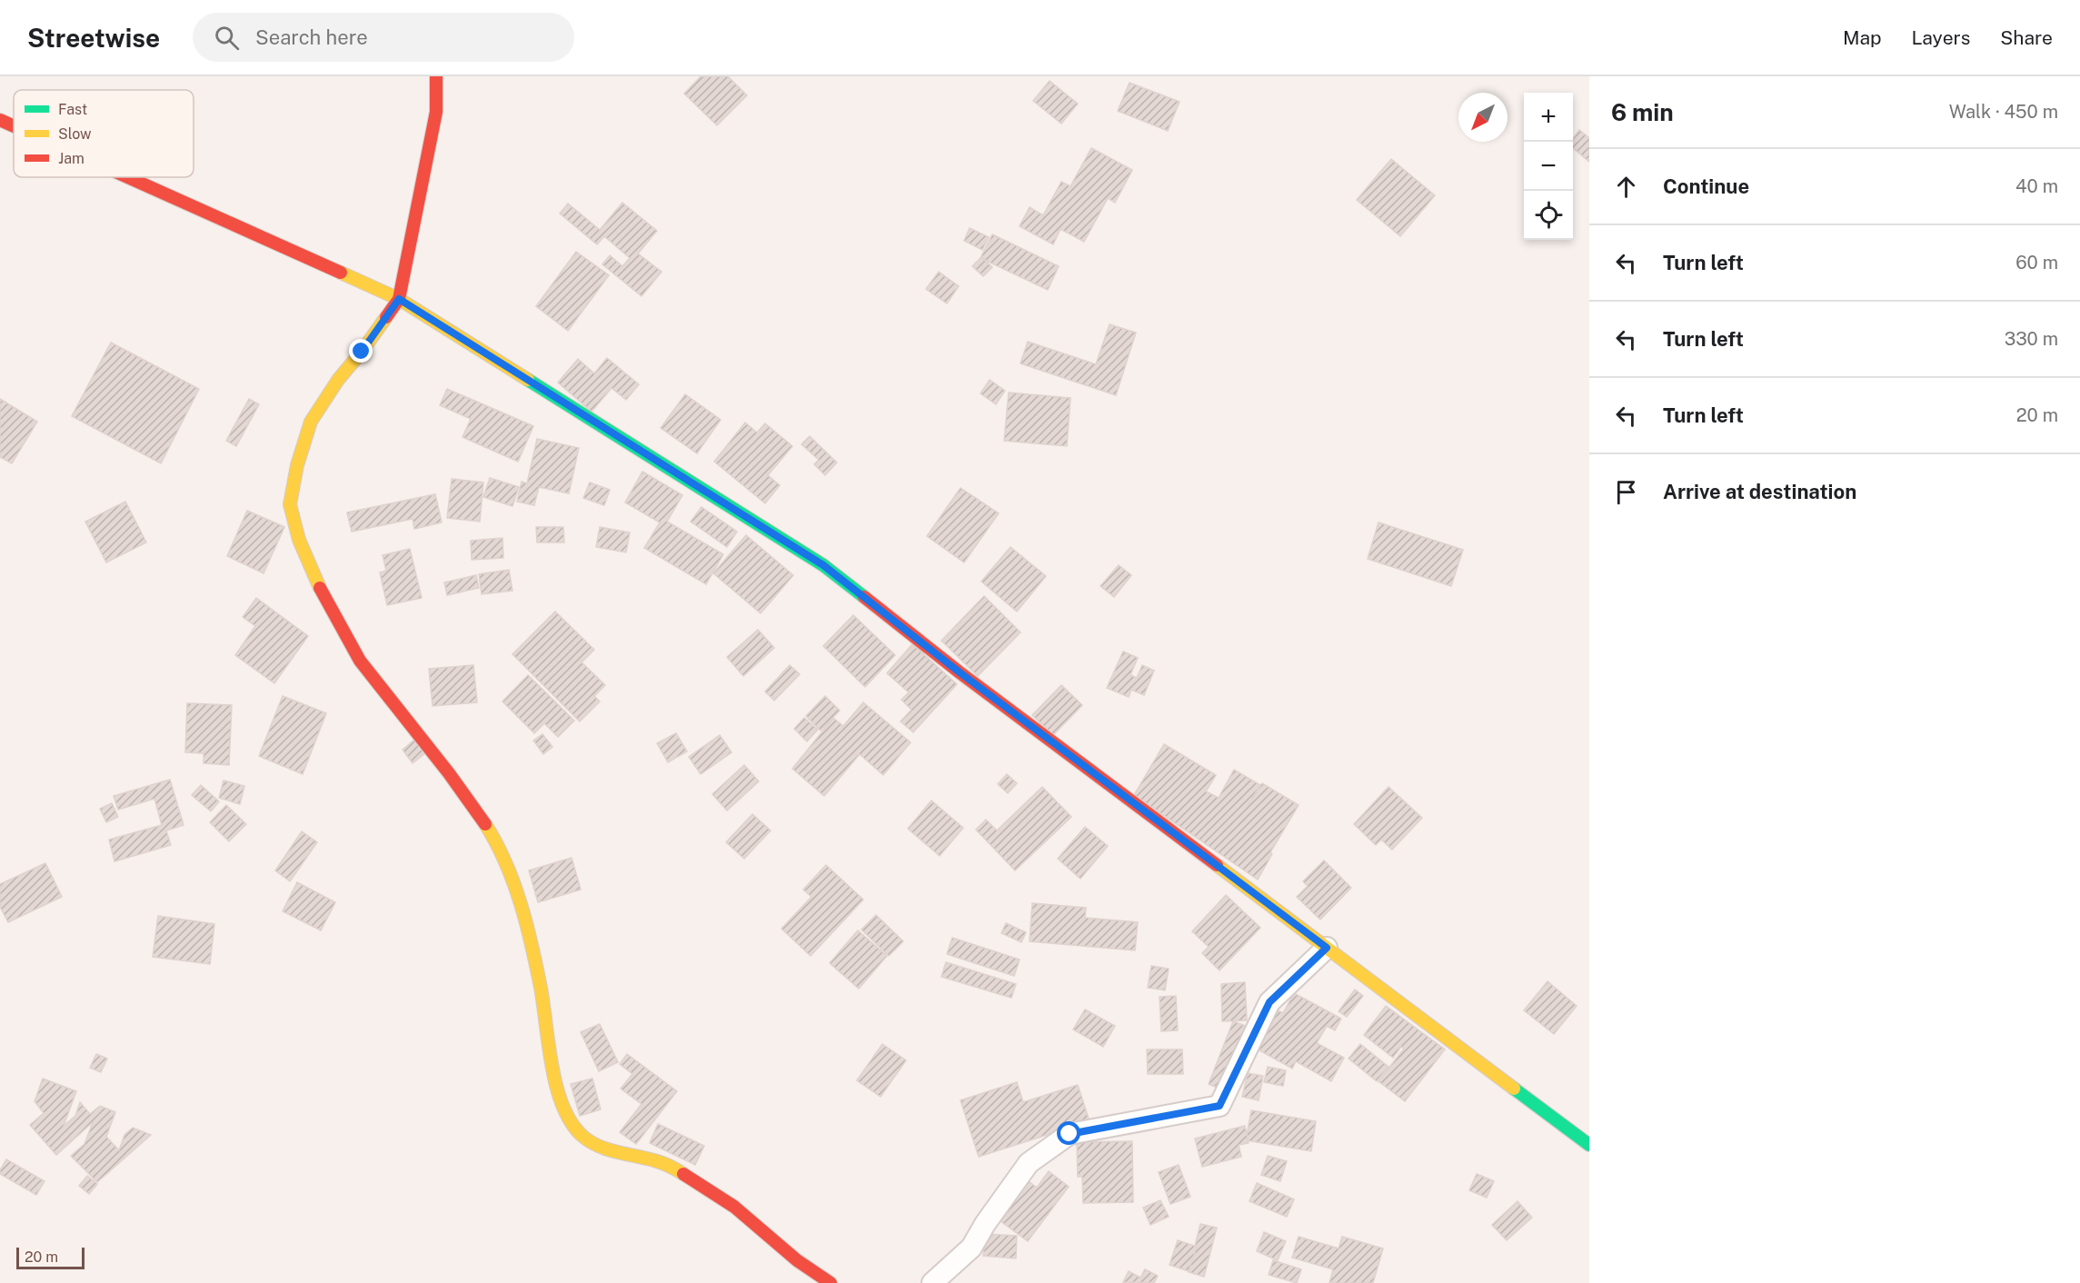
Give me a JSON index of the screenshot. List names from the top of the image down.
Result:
{
  "legend": ["Fast", "Slow", "Jam"],
  "scale_bar": "20 m",
  "north": "bottom left",
  "page": {
    "header": "Streetwise",
    "search": "Search here",
    "nav": ["Map", "Layers", "Share"],
    "heading": ["6 min", "Walk · 450 m"],
    "map_buttons": ["+", "−"],
    "list": [
      ["Continue", "40 m"],
      ["Turn left", "60 m"],
      ["Turn left", "330 m"],
      ["Turn left", "20 m"],
      "Arrive at destination"
    ],
    "scale": "20 m"
  }
}
